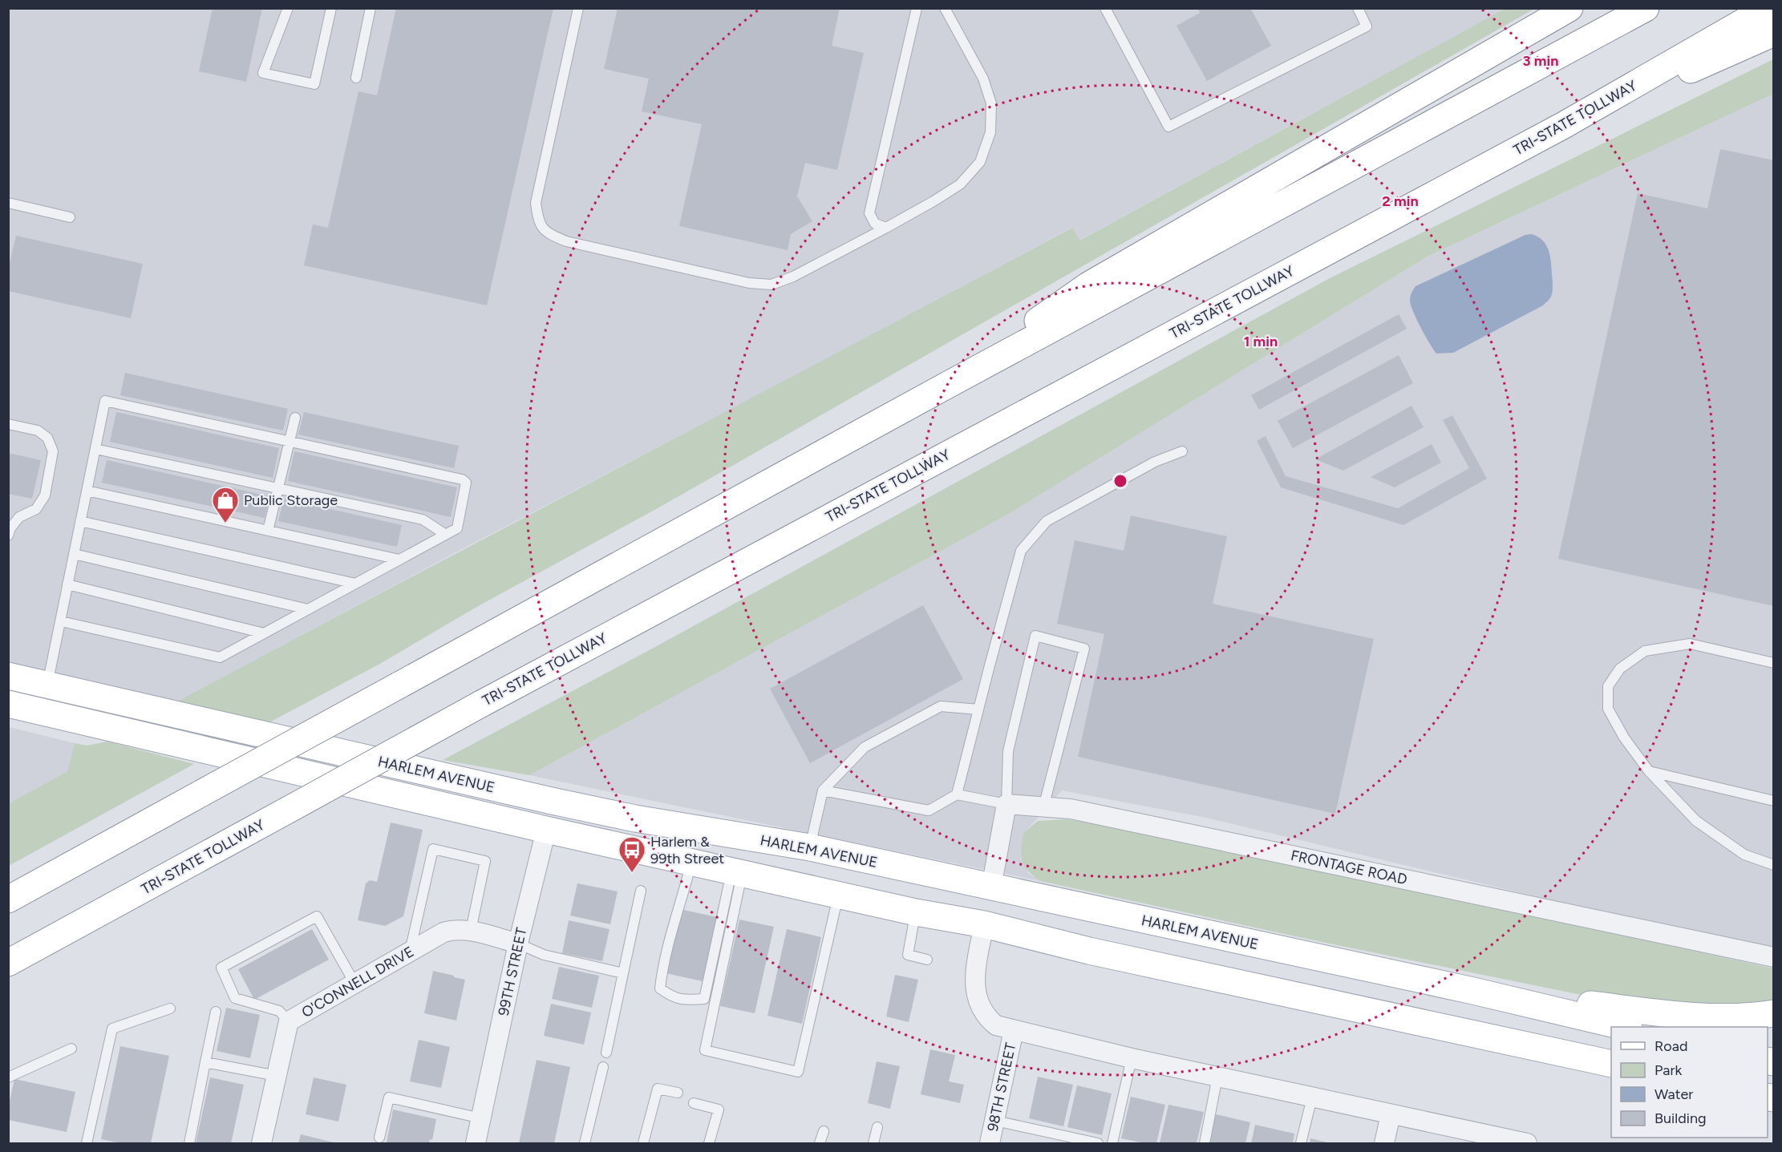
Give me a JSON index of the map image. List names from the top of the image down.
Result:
{
  "streets": {
    "main road": ["TRI-STATE TOLLWAY", "HARLEM AVENUE", "99TH STREET"],
    "street": ["FRONTAGE ROAD", "O'CONNELL DRIVE", "98TH STREET"]
  },
  "crossings": [
    ["HARLEM AVENUE", "99TH STREET"],
    ["99TH STREET", "O'CONNELL DRIVE"]
  ],
  "places": {
    "shop": ["Public Storage"],
    "bus stop": ["Harlem & 99th Street"]
  },
  "legend": [
    "Road",
    "Park",
    "Water",
    "Building"
  ],
  "rings": ["3 min", "2 min", "1 min"]
}
